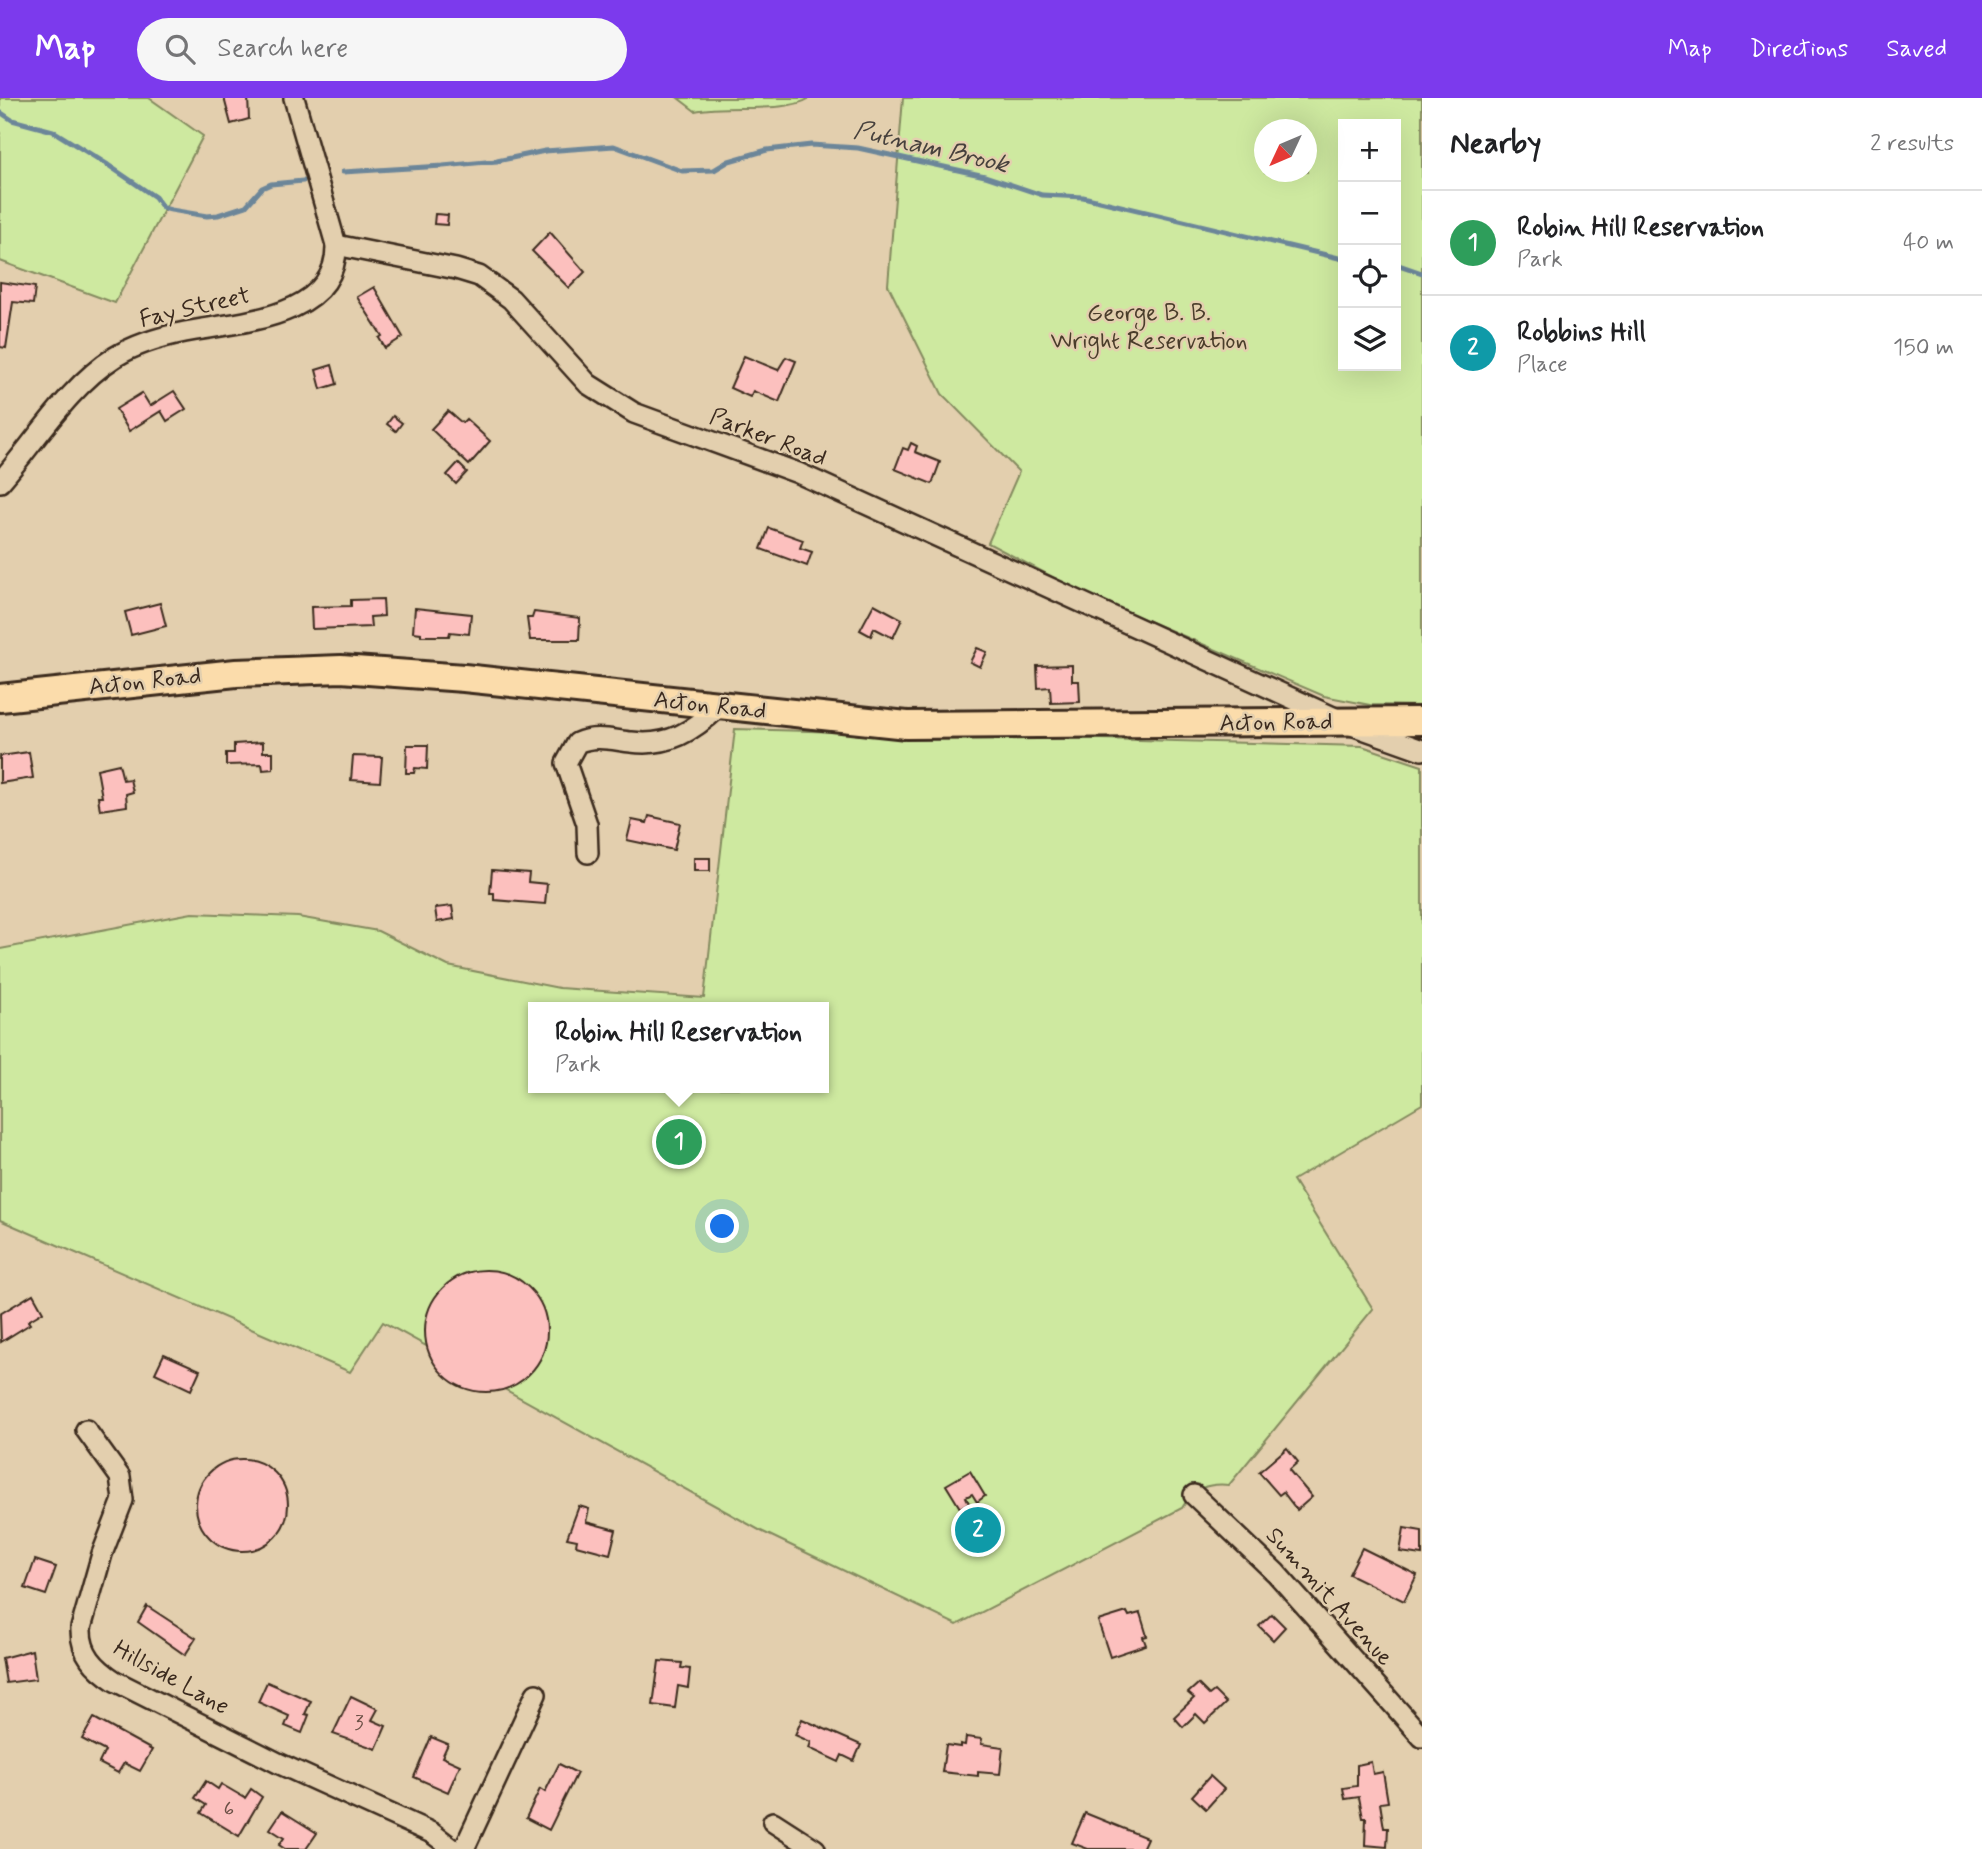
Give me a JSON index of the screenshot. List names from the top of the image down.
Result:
{
  "streets": {
    "main road": ["Acton Road"],
    "street": [
      "Fay Street",
      "Parker Road",
      "Summit Avenue",
      "Hillside Lane"
    ]
  },
  "crossings": [
    ["Fay Street", "Parker Road"],
    ["Parker Road", "Acton Road"]
  ],
  "water": ["Putnam Brook"],
  "parks": ["George B. B. Wright Reservation"],
  "house_numbers": ["3", "6"],
  "north": "bottom left",
  "page": {
    "header": "Map",
    "search": "Search here",
    "nav": ["Map", "Directions", "Saved"],
    "heading": ["Nearby", "2 results"],
    "map_buttons": ["+", "−"],
    "list": [
      {
        "mark": "1",
        "name": "Robin Hill Reservation",
        "note": "Park",
        "value": "40 m"
      },
      {
        "mark": "2",
        "name": "Robbins Hill",
        "note": "Place",
        "value": "150 m"
      }
    ],
    "popup": ["Robin Hill Reservation", "Park"],
    "pins": ["1", "2"]
  }
}
